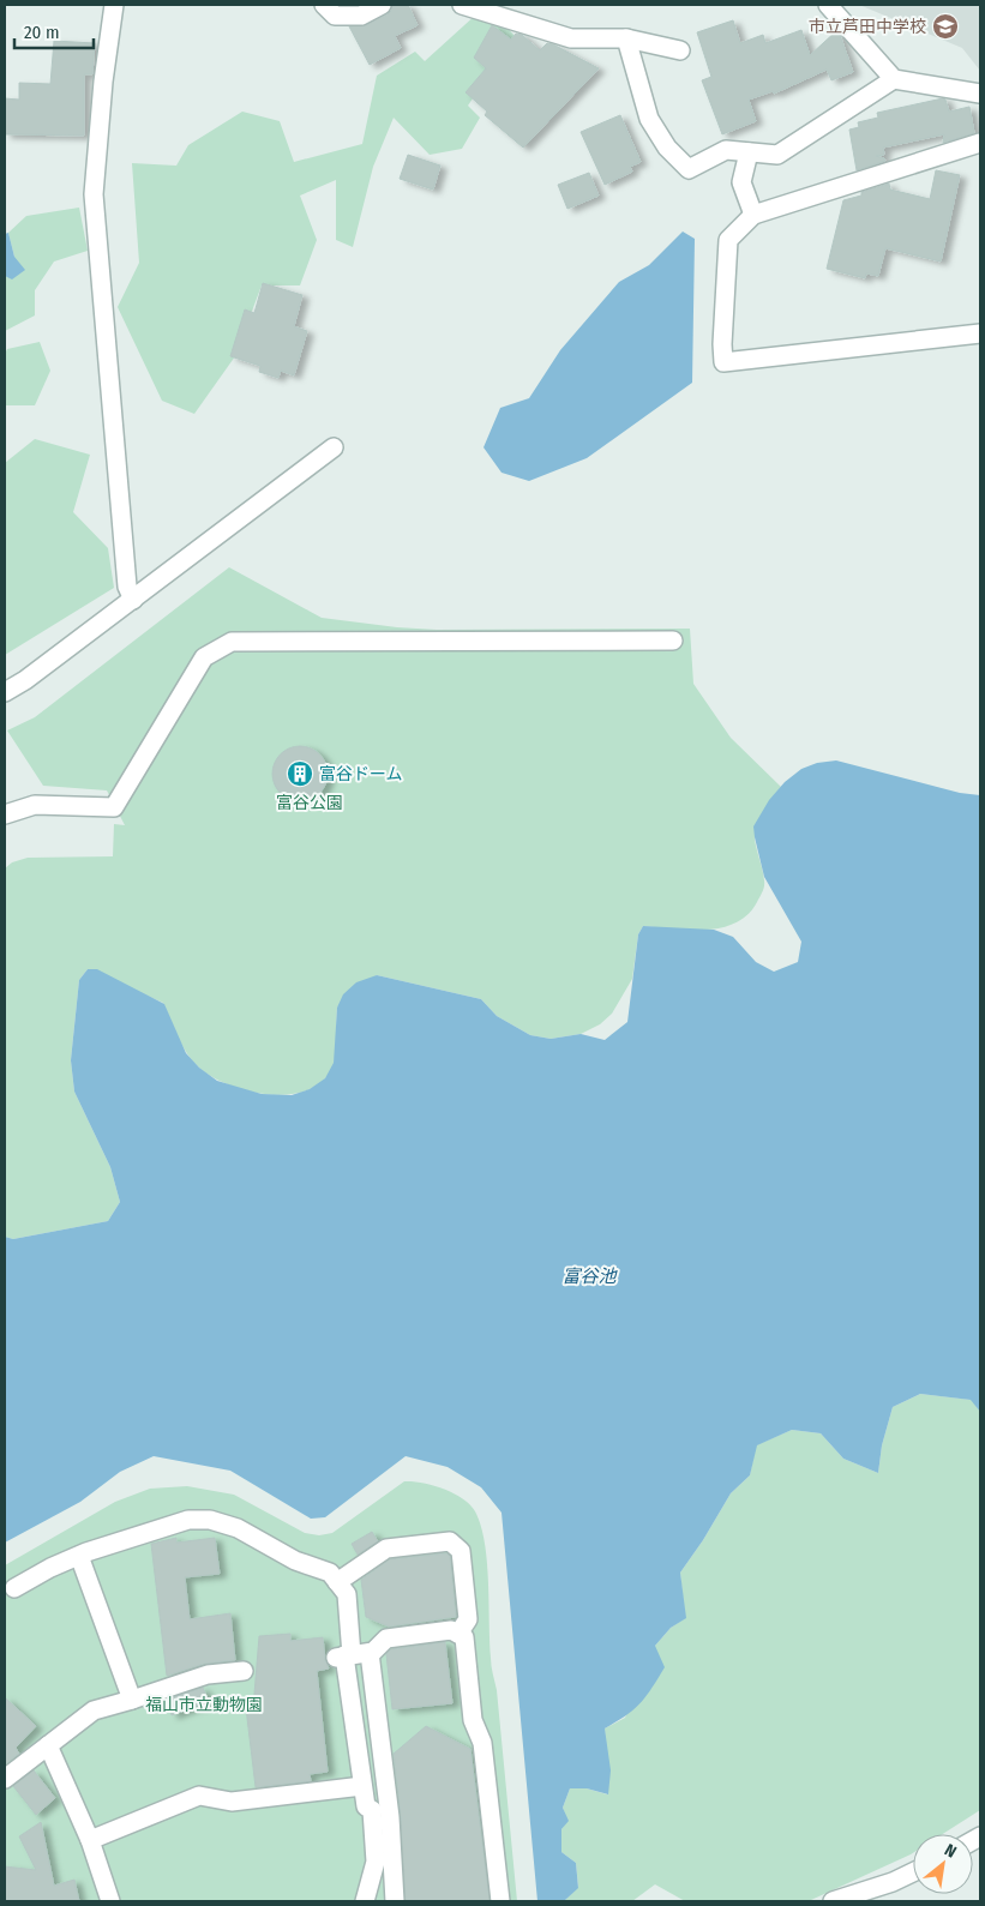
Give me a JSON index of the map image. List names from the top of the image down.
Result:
{
  "water": ["富谷池"],
  "parks": ["富谷公園", "福山市立動物園"],
  "places": {
    "school or university": ["市立芦田中学校"],
    "building": ["富谷ドーム"]
  },
  "scale_bar": "20 m",
  "north": "top right"
}
